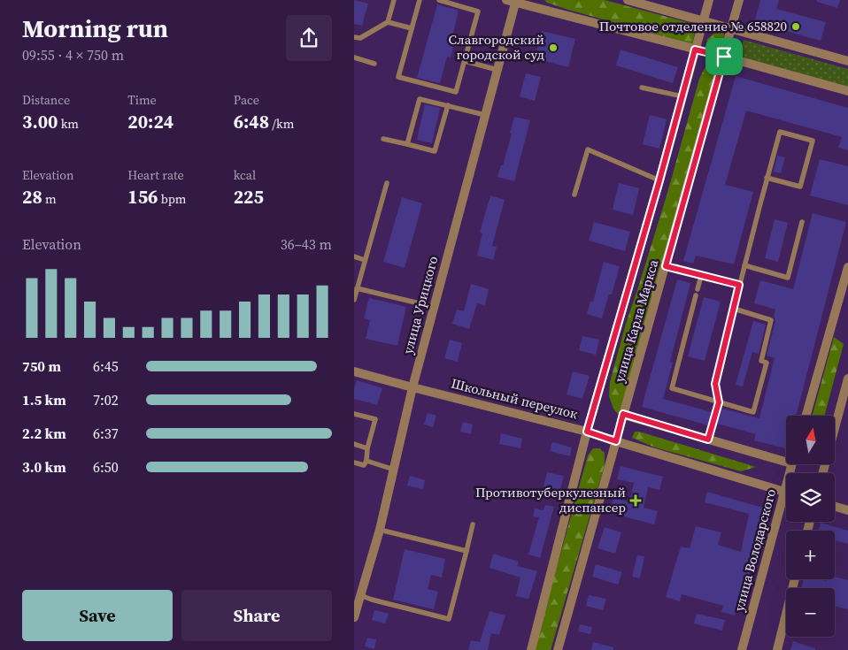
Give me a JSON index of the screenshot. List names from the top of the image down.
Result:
{
  "streets": {
    "street": [
      "улица Урицкого",
      "улица Карла Маркса",
      "Школьный переулок",
      "улица Володарского"
    ]
  },
  "crossings": [
    ["улица Урицкого", "Школьный переулок"],
    ["улица Карла Маркса", "Школьный переулок"],
    ["Школьный переулок", "улица Володарского"]
  ],
  "places": {
    "other": ["Почтовое отделение № 658820", "Славгородский городской суд"],
    "health": ["Противотуберкулезный диспансер"]
  },
  "north": "top",
  "page": {
    "heading": ["Morning run", "09:55 · 4 × 750 m"],
    "stats": [
      ["Distance", "3.00 km"],
      ["Time", "20:24"],
      ["Pace", "6:48 /km"],
      ["Elevation", "28 m"],
      ["Heart rate", "156 bpm"],
      ["kcal", "225"]
    ],
    "chart": ["Elevation", "36–43 m"],
    "list": [
      {
        "name": "750 m",
        "note": "6:45"
      },
      {
        "name": "1.5 km",
        "note": "7:02"
      },
      {
        "name": "2.2 km",
        "note": "6:37"
      },
      {
        "name": "3.0 km",
        "note": "6:50"
      }
    ],
    "map_buttons": ["+", "−"],
    "buttons": ["Save", "Share"]
  }
}
